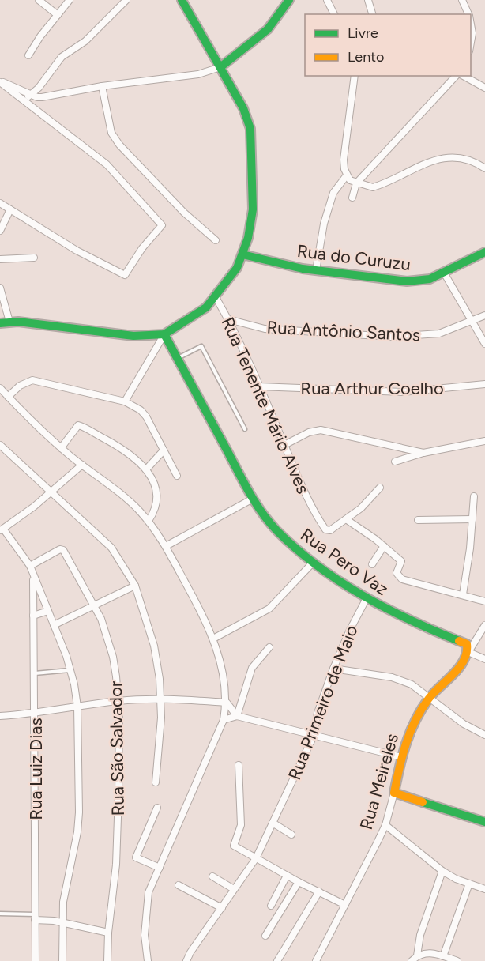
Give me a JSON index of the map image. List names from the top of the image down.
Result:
{
  "streets": {
    "main road": ["Rua do Curuzu", "Rua Pero Vaz", "Rua Meireles"],
    "street": [
      "Rua Antônio Santos",
      "Rua Arthur Coelho",
      "Rua Tenente Mário Alves",
      "Rua Primeiro de Maio",
      "Rua São Salvador",
      "Rua Luiz Dias"
    ]
  },
  "crossings": [
    ["Rua Antônio Santos", "Rua Tenente Mário Alves"],
    ["Rua Arthur Coelho", "Rua Tenente Mário Alves"],
    ["Rua Pero Vaz", "Rua Primeiro de Maio"],
    ["Rua Pero Vaz", "Rua Meireles"]
  ],
  "legend": ["Livre", "Lento"]
}
